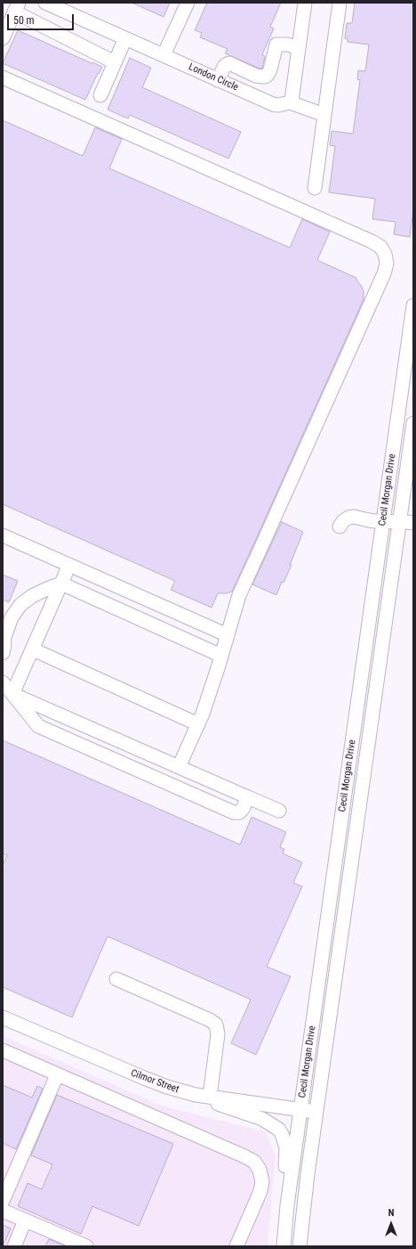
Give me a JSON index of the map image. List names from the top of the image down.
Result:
{
  "streets": {
    "street": ["London Circle", "Cecil Morgan Drive", "Cilmor Street"]
  },
  "crossings": [
    ["Cecil Morgan Drive", "Cilmor Street"]
  ],
  "scale_bar": "50 m",
  "north": "top"
}
